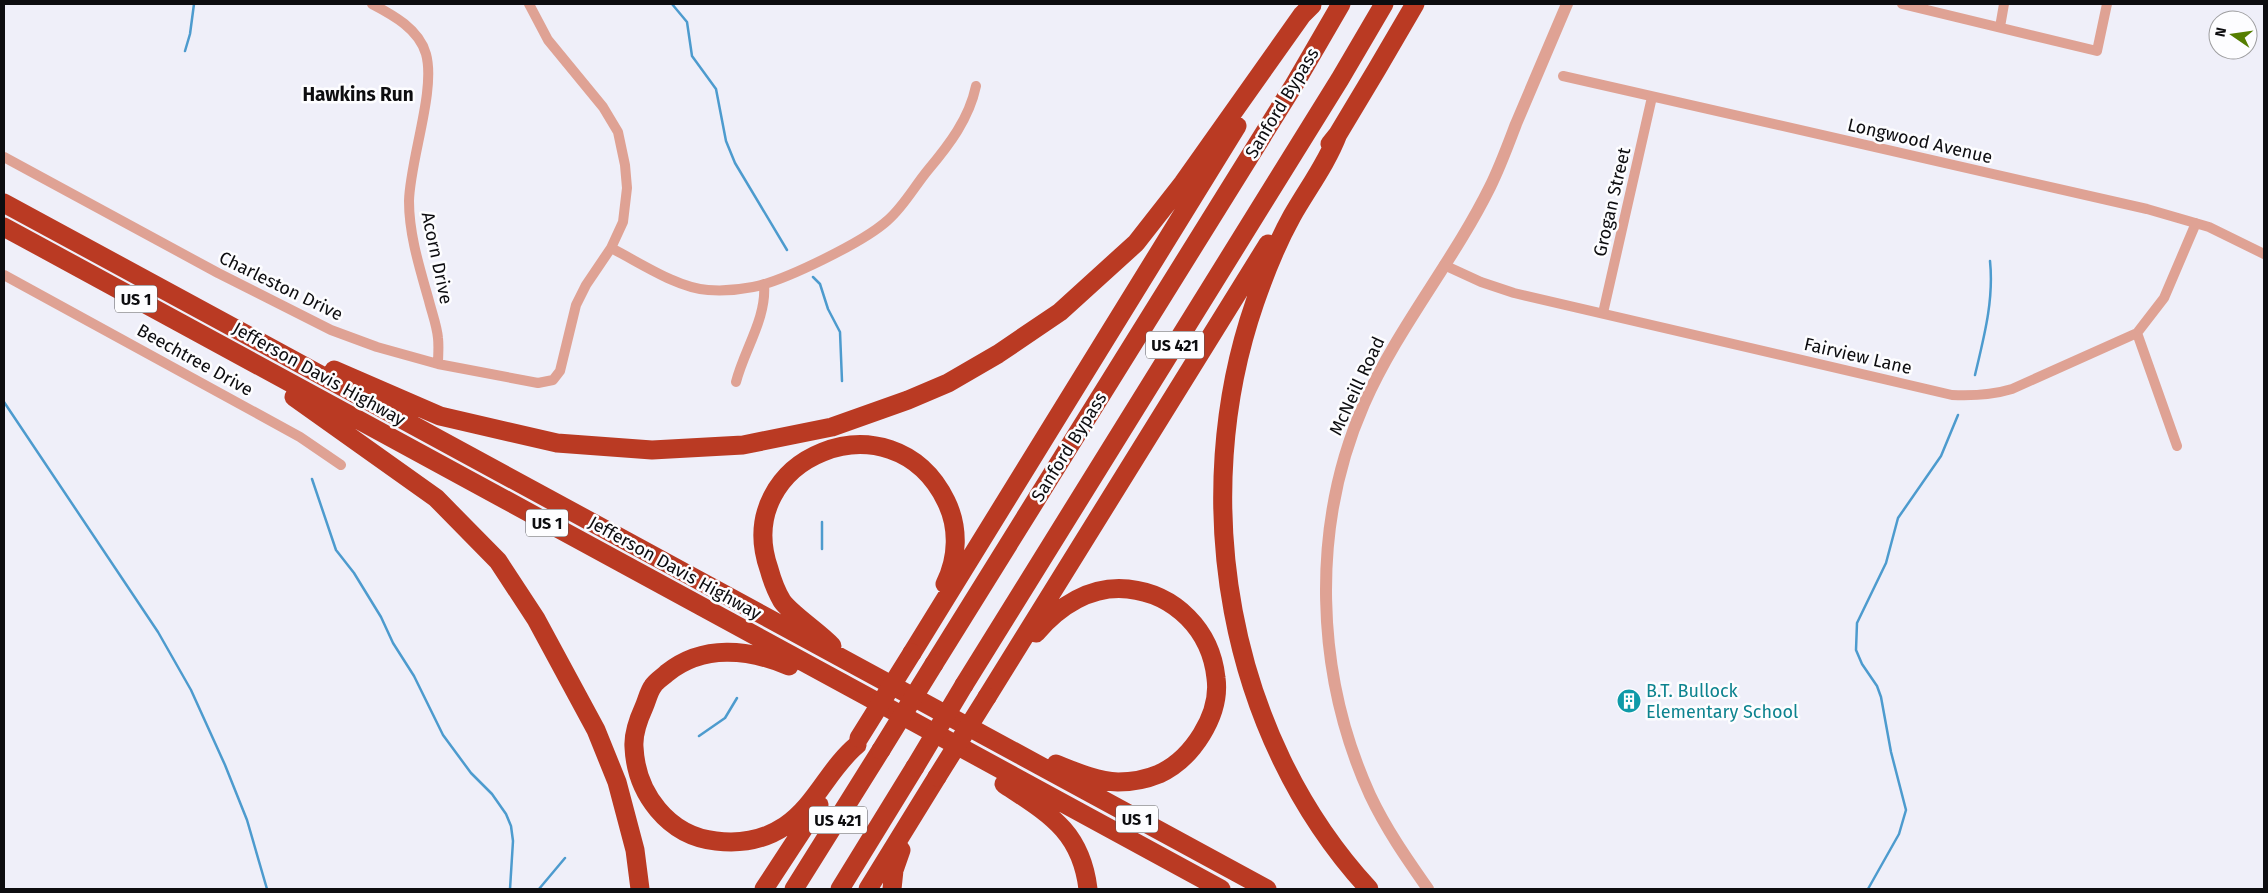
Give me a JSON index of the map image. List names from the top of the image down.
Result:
{
  "streets": {
    "highway": [
      "Sanford Bypass",
      "US 1",
      "US 421",
      "Jefferson Davis Highway"
    ],
    "street": [
      "Longwood Avenue",
      "Grogan Street",
      "Acorn Drive",
      "Charleston Drive",
      "Fairview Lane",
      "Beechtree Drive",
      "McNeill Road"
    ]
  },
  "crossings": [
    ["Longwood Avenue", "Grogan Street"],
    ["Longwood Avenue", "Fairview Lane"],
    ["Grogan Street", "Fairview Lane"],
    ["Acorn Drive", "Charleston Drive"],
    ["Fairview Lane", "McNeill Road"]
  ],
  "districts": ["Hawkins Run"],
  "places": {
    "building": ["B.T. Bullock Elementary School"]
  },
  "north": "left"
}
